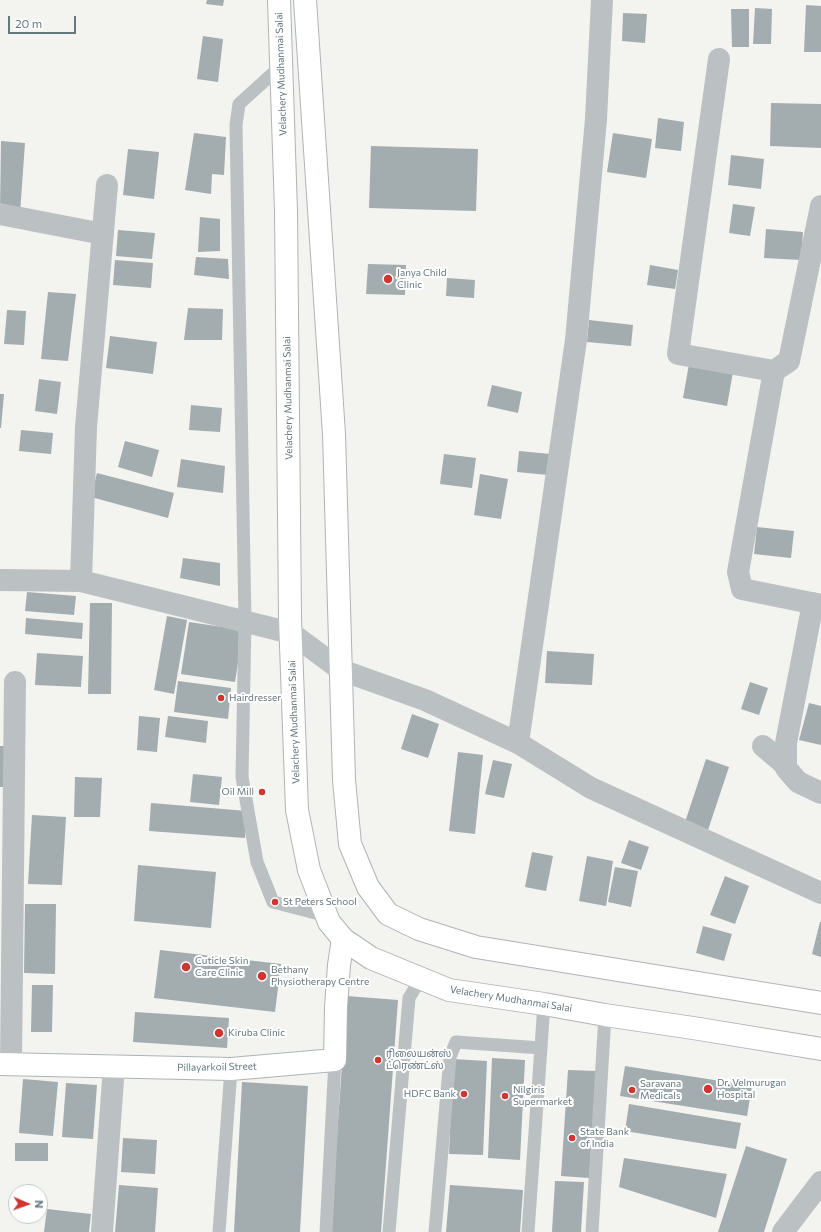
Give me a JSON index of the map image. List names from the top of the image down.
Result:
{
  "streets": {
    "main road": ["Velachery Mudhanmai Salai", "Pillayarkoil Street"]
  },
  "places": [
    "Janya Child Clinic",
    "Hairdresser",
    "Oil Mill",
    "St Peters School",
    "Cuticle Skin Care Clinic",
    "Bethany Physiotherapy Centre",
    "Kiruba Clinic",
    "ரிலையன்ஸ் ட்ரெண்ட்ஸ்",
    "Dr. Velmurugan Hospital",
    "Saravana Medicals",
    "HDFC Bank",
    "Nilgiris Supermarket",
    "State Bank of India"
  ],
  "scale_bar": "20 m",
  "north": "right"
}
